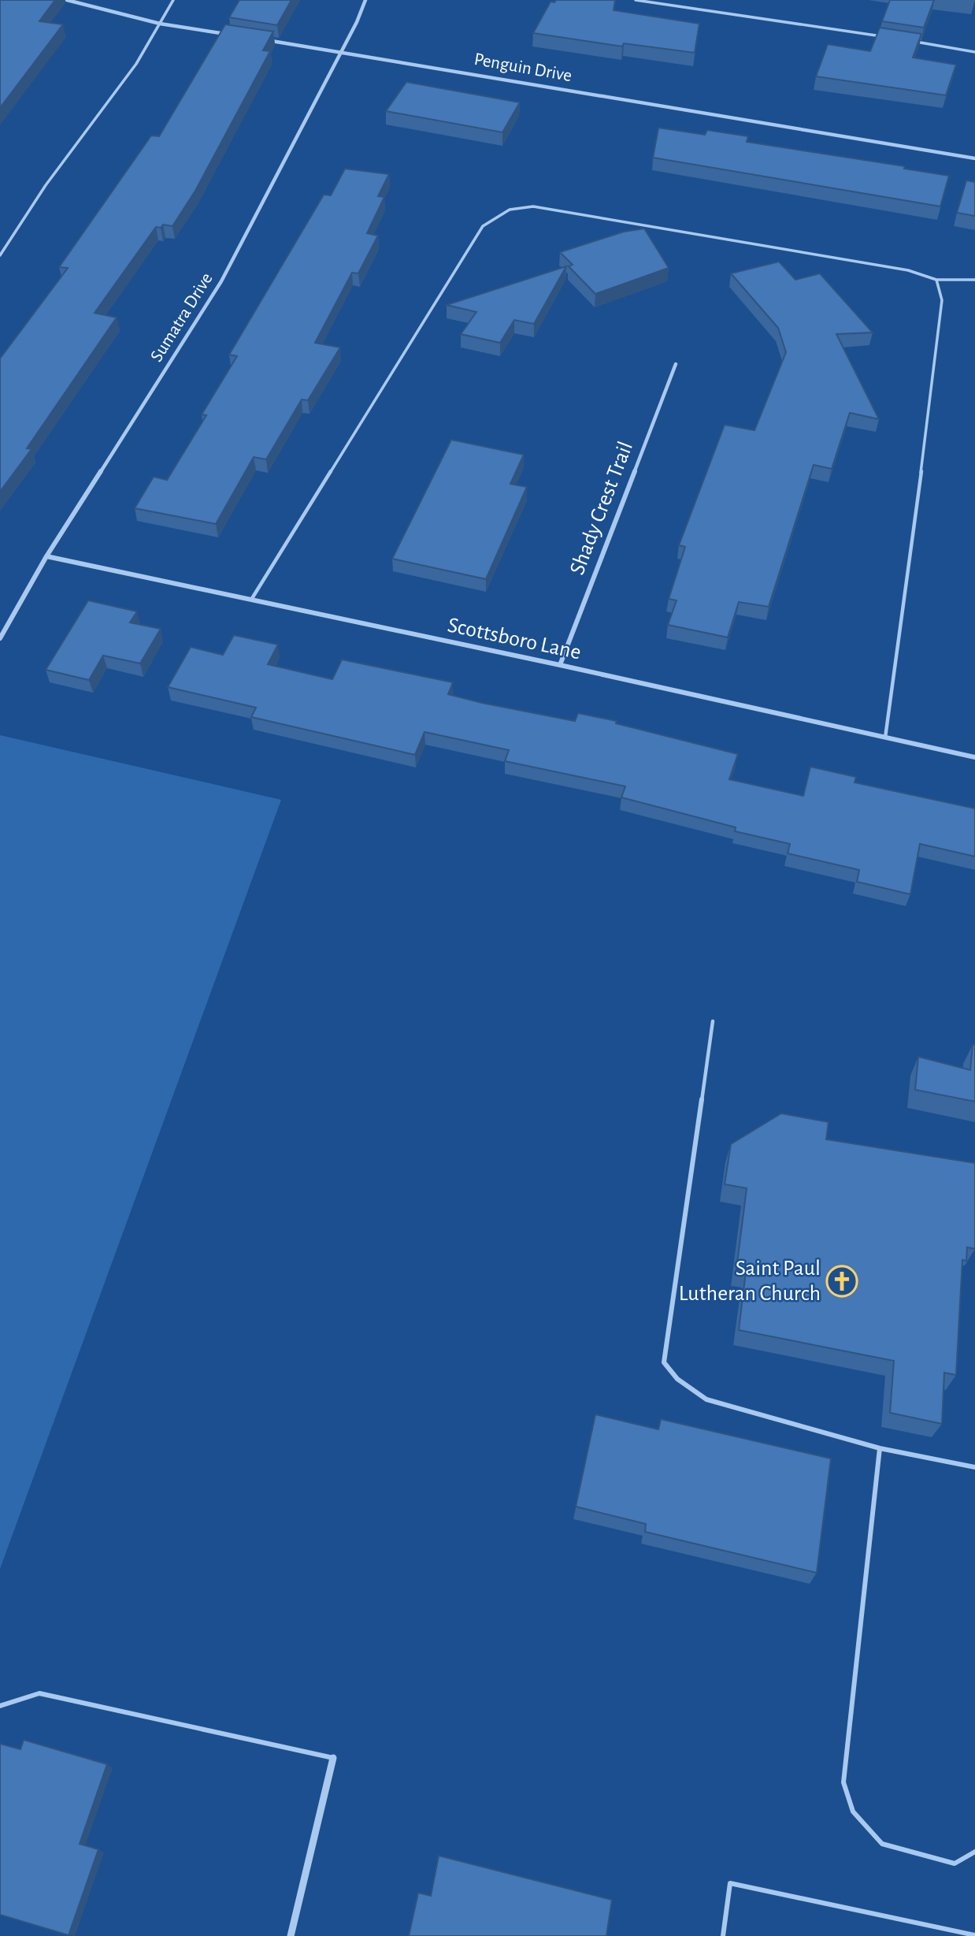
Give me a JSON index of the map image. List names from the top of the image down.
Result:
{
  "streets": {
    "street": [
      "Penguin Drive",
      "Sumatra Drive",
      "Shady Crest Trail",
      "Scottsboro Lane"
    ]
  },
  "crossings": [
    ["Penguin Drive", "Sumatra Drive"],
    ["Sumatra Drive", "Scottsboro Lane"],
    ["Shady Crest Trail", "Scottsboro Lane"]
  ],
  "places": {
    "church": ["Saint Paul Lutheran Church"]
  }
}
